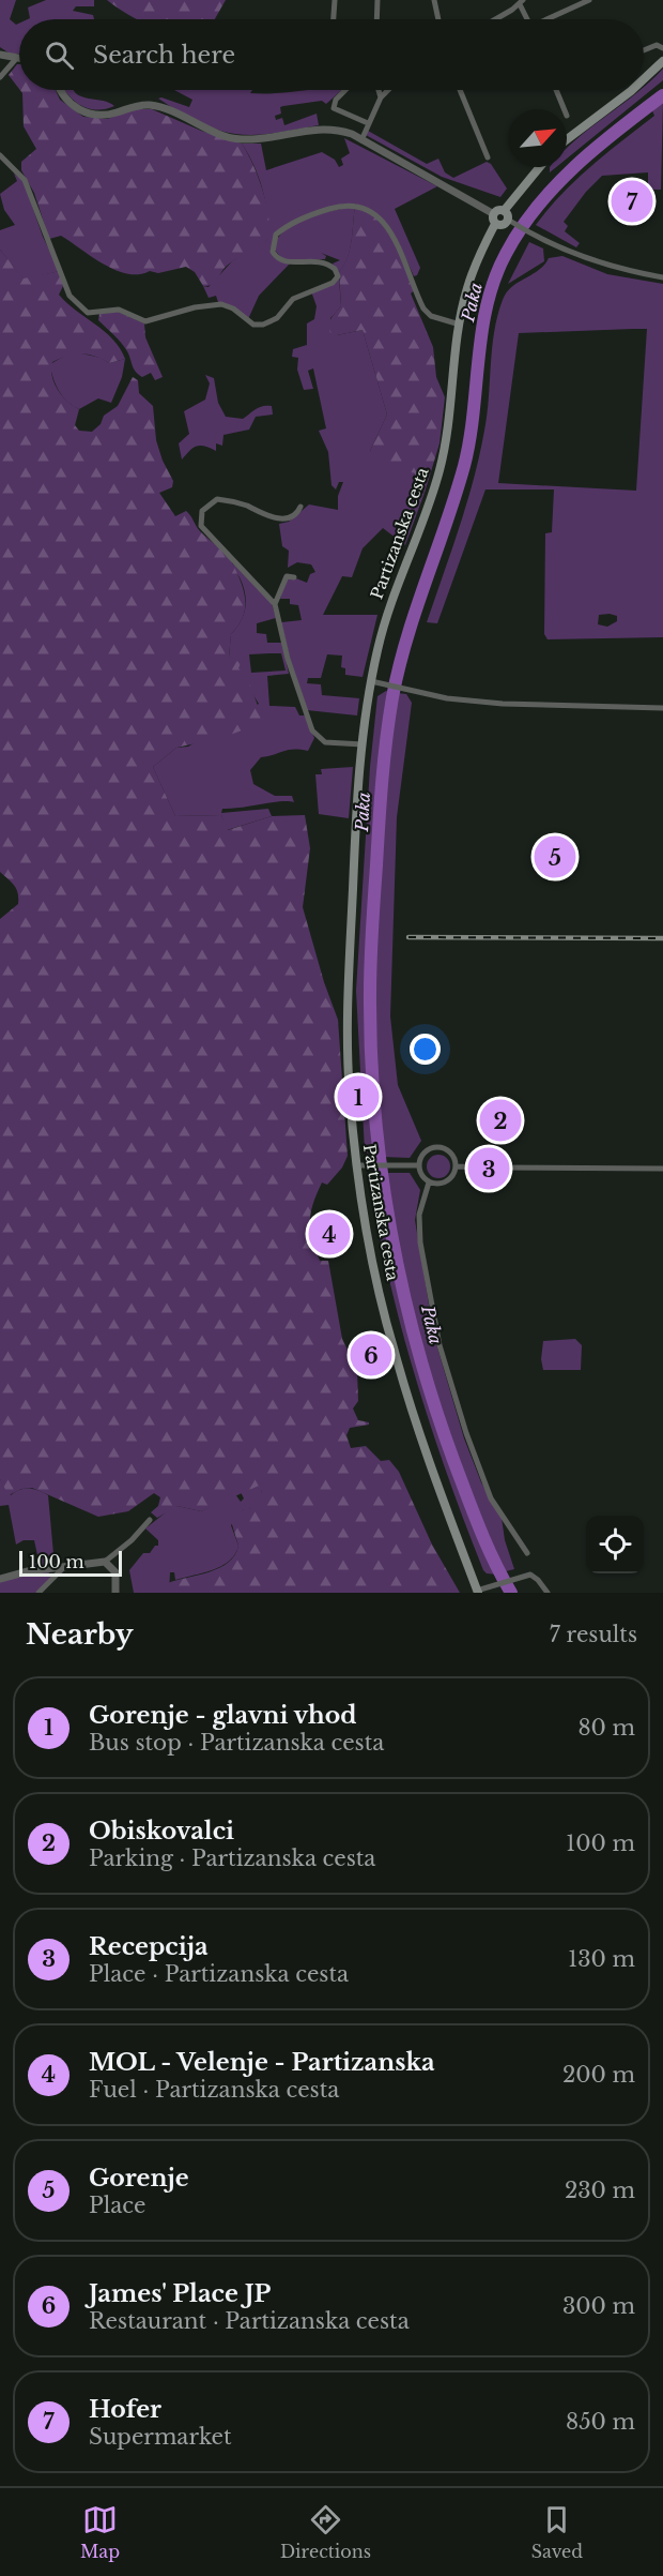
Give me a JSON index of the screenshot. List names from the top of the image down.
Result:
{
  "streets": {
    "main road": ["Partizanska cesta"]
  },
  "water": ["Paka"],
  "scale_bar": "100 m",
  "north": "top right",
  "page": {
    "search": "Search here",
    "pins": [
      "7",
      "5",
      "1",
      "2",
      "3",
      "4",
      "6"
    ],
    "scale": "100 m",
    "heading": ["Nearby", "7 results"],
    "list": [
      {
        "mark": "1",
        "name": "Gorenje - glavni vhod",
        "note": "Bus stop · Partizanska cesta",
        "value": "80 m"
      },
      {
        "mark": "2",
        "name": "Obiskovalci",
        "note": "Parking · Partizanska cesta",
        "value": "100 m"
      },
      {
        "mark": "3",
        "name": "Recepcija",
        "note": "Place · Partizanska cesta",
        "value": "130 m"
      },
      {
        "mark": "4",
        "name": "MOL - Velenje - Partizanska",
        "note": "Fuel · Partizanska cesta",
        "value": "200 m"
      },
      {
        "mark": "5",
        "name": "Gorenje",
        "note": "Place",
        "value": "230 m"
      },
      {
        "mark": "6",
        "name": "James' Place JP",
        "note": "Restaurant · Partizanska cesta",
        "value": "300 m"
      },
      {
        "mark": "7",
        "name": "Hofer",
        "note": "Supermarket",
        "value": "850 m"
      }
    ],
    "nav": ["Map", "Directions", "Saved"]
  }
}
